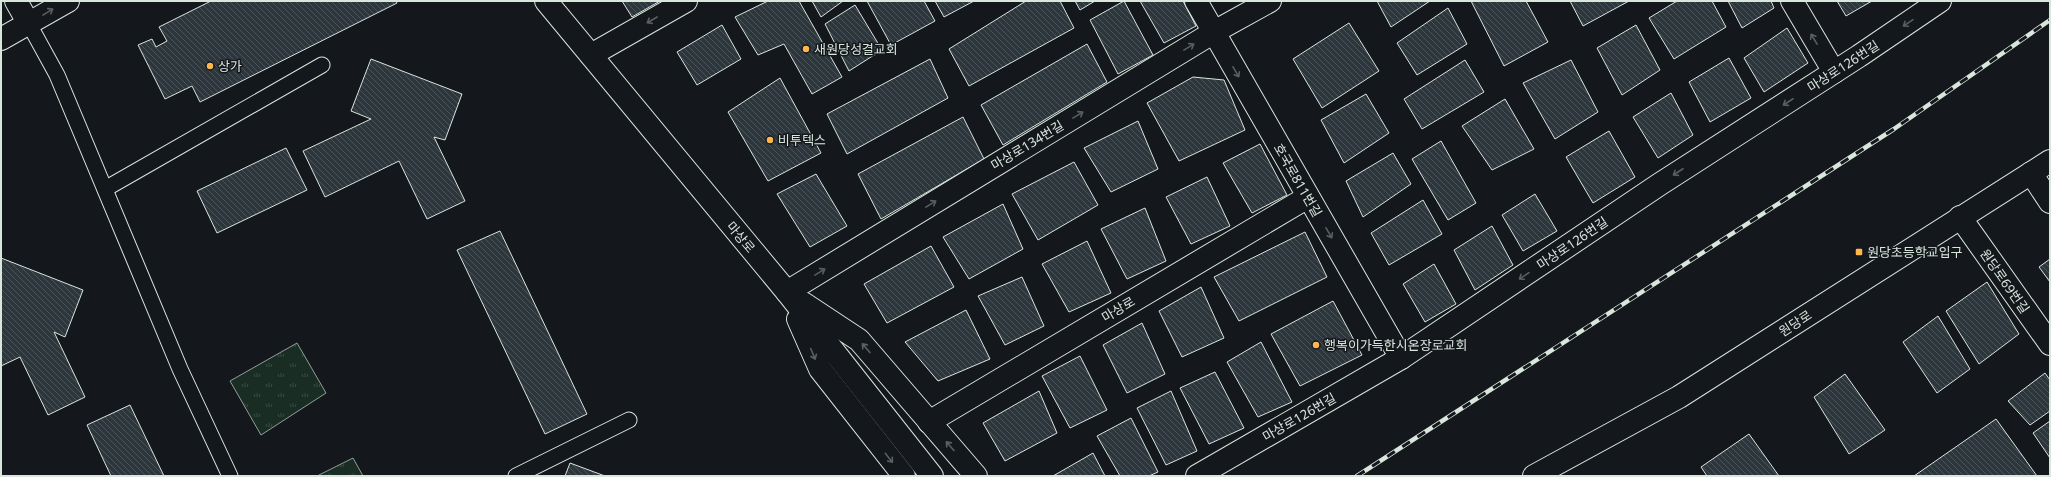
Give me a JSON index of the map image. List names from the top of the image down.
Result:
{
  "streets": {
    "street": [
      "마상로126번길",
      "마상로134번길",
      "호국로811번길",
      "마상로",
      "원당로69번길",
      "원당로"
    ]
  },
  "crossings": [
    ["마상로126번길", "호국로811번길"],
    ["마상로134번길", "호국로811번길"],
    ["마상로134번길", "마상로"],
    ["호국로811번길", "마상로"],
    ["원당로69번길", "원당로"]
  ],
  "one_way": ["마상로126번길", "마상로134번길", "호국로811번길"],
  "places": {
    "other": [
      "새원당성결교회",
      "상가",
      "비투텍스",
      "행복이가득한시온장로교회"
    ],
    "transit": ["원당초등학교입구"]
  }
}
